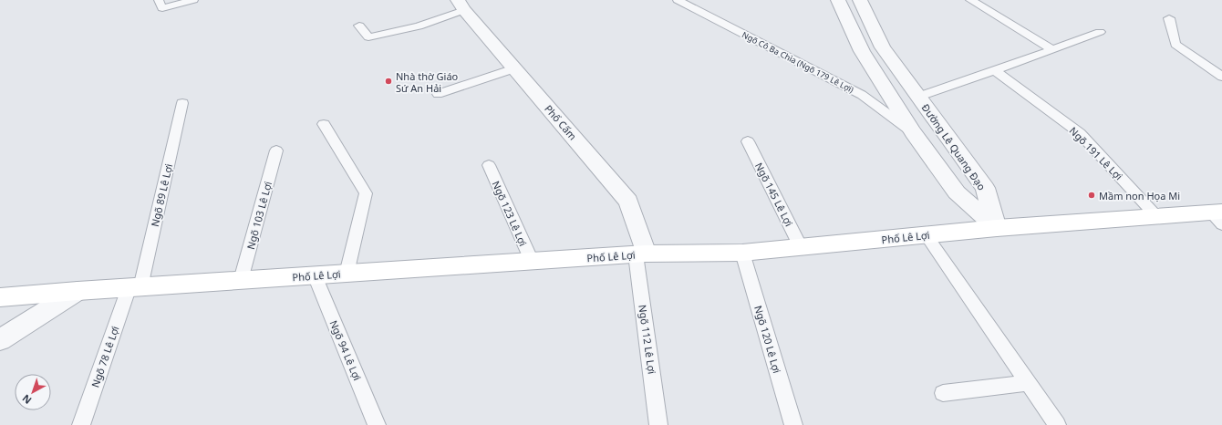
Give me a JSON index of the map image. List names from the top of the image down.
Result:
{
  "streets": {
    "main road": ["Phố Lê Lợi"],
    "street": ["Phố Cấm", "Đường Lê Quang Đạo"],
    "lane": [
      "Ngõ Cô Ba Chìa (Ngõ 179 Lê Lợi)",
      "Ngõ 191 Lê Lợi",
      "Ngõ 145 Lê Lợi",
      "Ngõ 89 Lê Lợi",
      "Ngõ 123 Lê Lợi",
      "Ngõ 103 Lê Lợi",
      "Ngõ 112 Lê Lợi",
      "Ngõ 120 Lê Lợi",
      "Ngõ 94 Lê Lợi",
      "Ngõ 78 Lê Lợi"
    ]
  },
  "crossings": [
    ["Ngõ Cô Ba Chìa (Ngõ 179 Lê Lợi)", "Đường Lê Quang Đạo"],
    ["Phố Cấm", "Phố Lê Lợi"],
    ["Phố Cấm", "Ngõ 112 Lê Lợi"],
    ["Đường Lê Quang Đạo", "Phố Lê Lợi"],
    ["Ngõ 191 Lê Lợi", "Phố Lê Lợi"],
    ["Ngõ 145 Lê Lợi", "Phố Lê Lợi"],
    ["Ngõ 89 Lê Lợi", "Phố Lê Lợi"],
    ["Ngõ 89 Lê Lợi", "Ngõ 78 Lê Lợi"],
    ["Ngõ 123 Lê Lợi", "Phố Lê Lợi"],
    ["Ngõ 103 Lê Lợi", "Phố Lê Lợi"],
    ["Phố Lê Lợi", "Ngõ 112 Lê Lợi"],
    ["Phố Lê Lợi", "Ngõ 120 Lê Lợi"],
    ["Phố Lê Lợi", "Ngõ 94 Lê Lợi"],
    ["Phố Lê Lợi", "Ngõ 78 Lê Lợi"]
  ],
  "places": ["Nhà thờ Giáo Sứ An Hải", "Mầm non Họa Mi"],
  "north": "bottom left"
}
